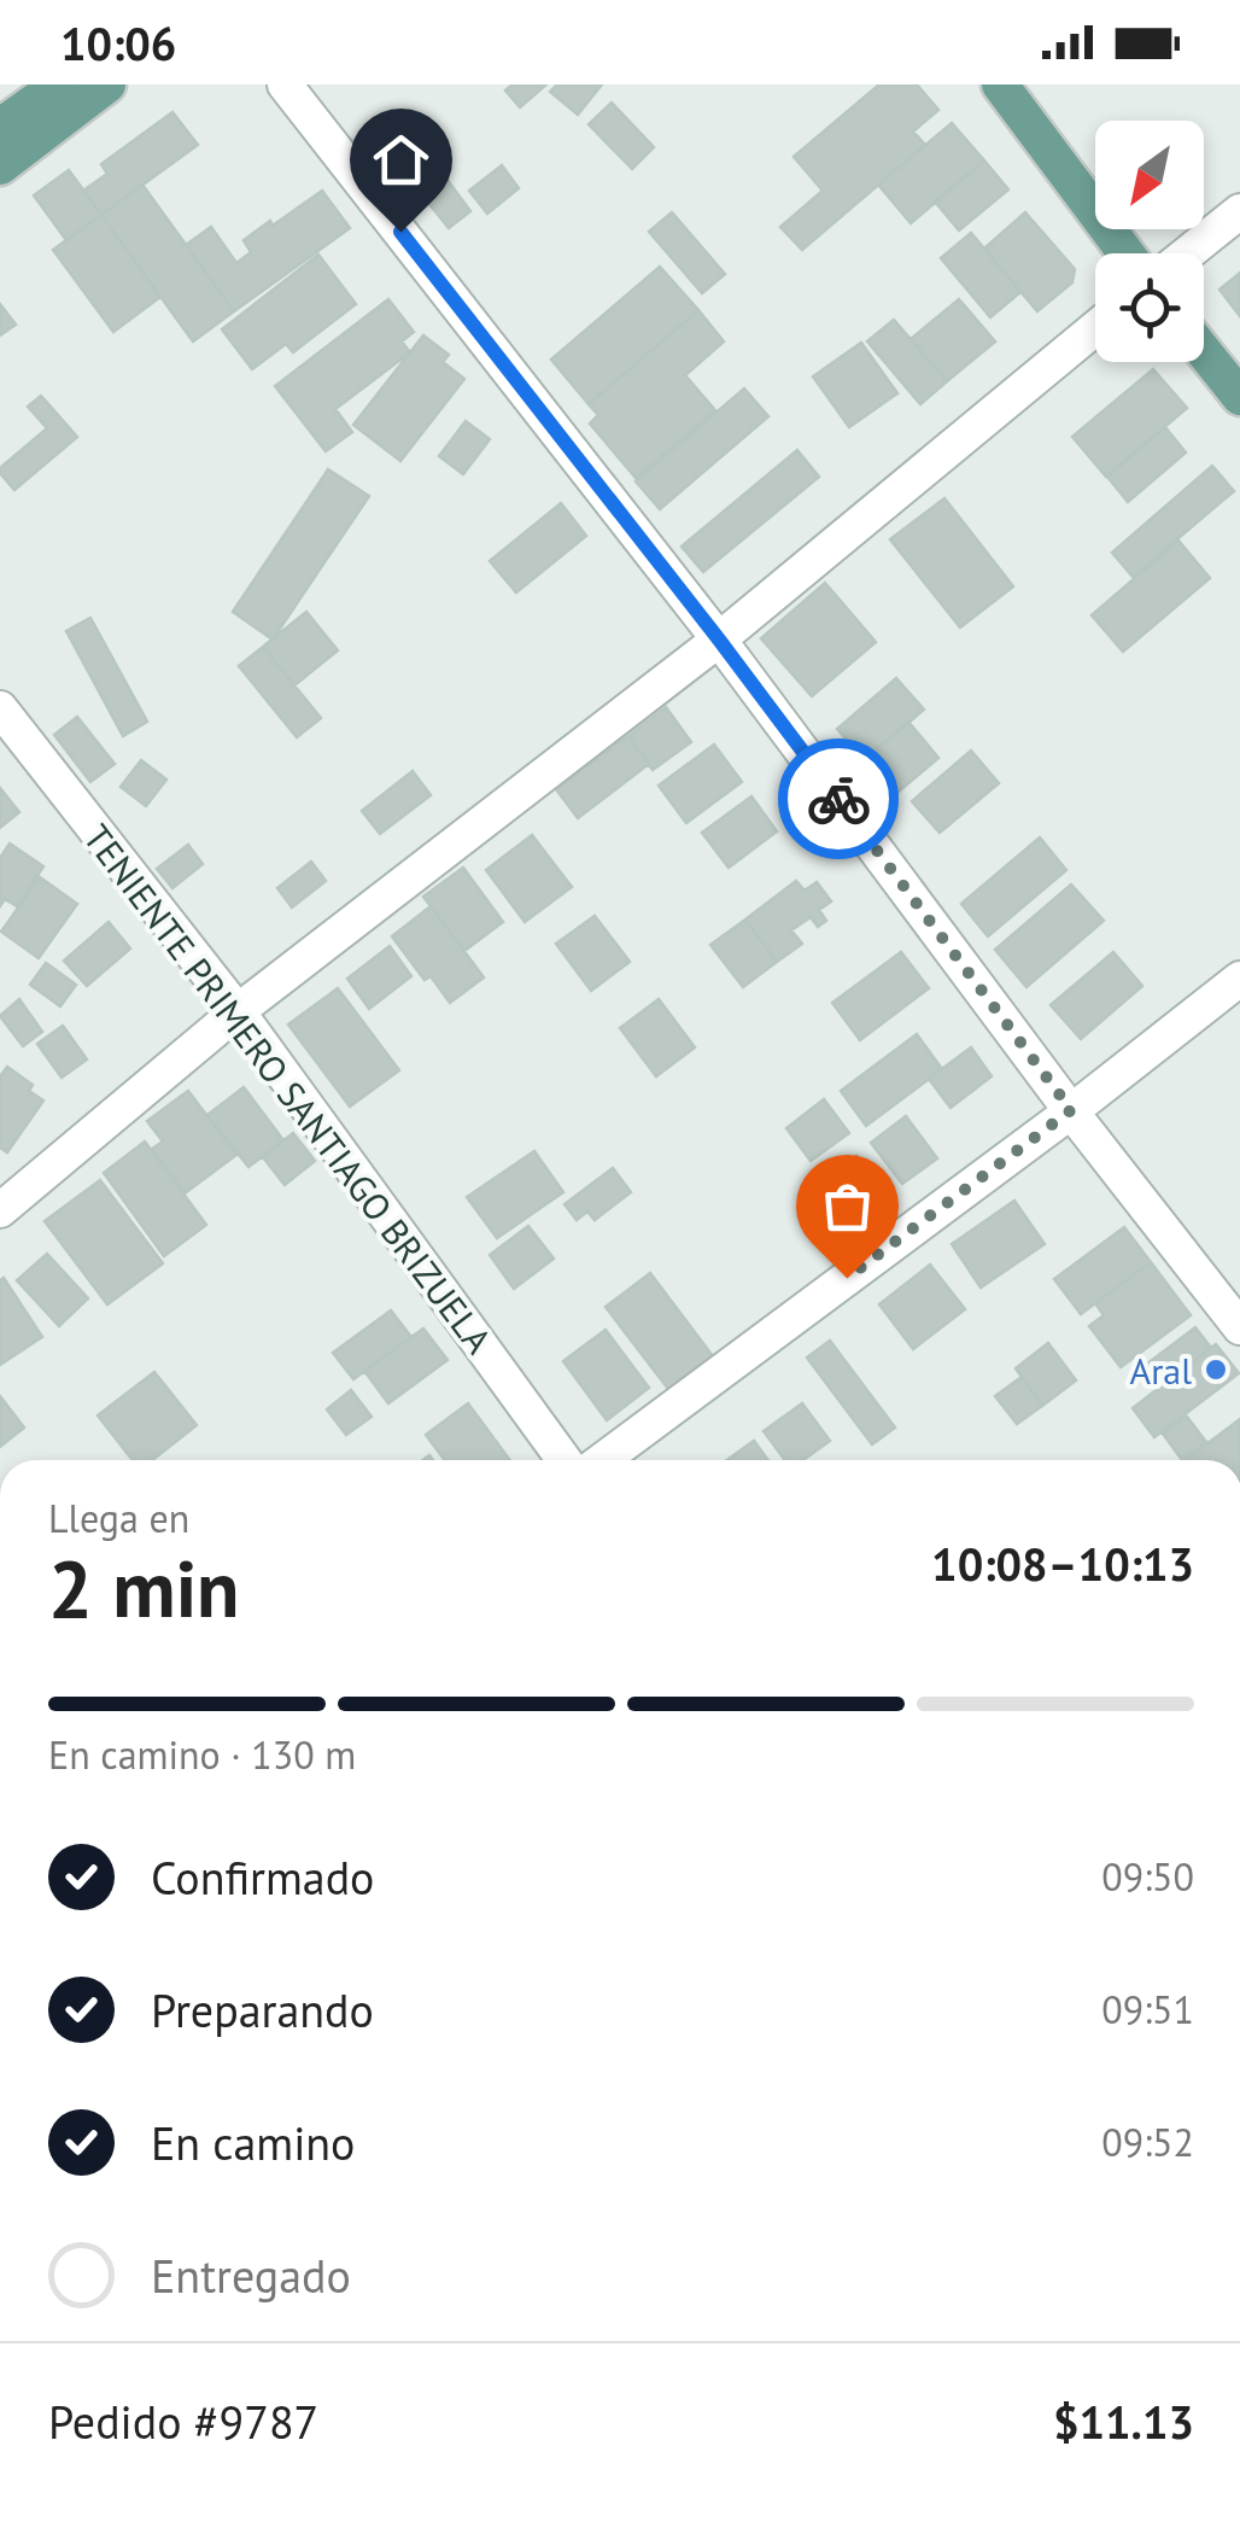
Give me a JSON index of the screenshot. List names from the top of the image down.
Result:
{
  "streets": {
    "street": ["TENIENTE PRIMERO SANTIAGO BRIZUELA"]
  },
  "places": ["Aral"],
  "north": "bottom left",
  "page": {
    "status": "10:06",
    "heading": ["2 min", "Llega en", "10:08–10:13"],
    "panel": ["Pedido #9787", "$11.13"],
    "bar": "En camino · 130 m",
    "list": [
      ["Confirmado", "09:50"],
      ["Preparando", "09:51"],
      ["En camino", "09:52"],
      "Entregado"
    ]
  }
}
